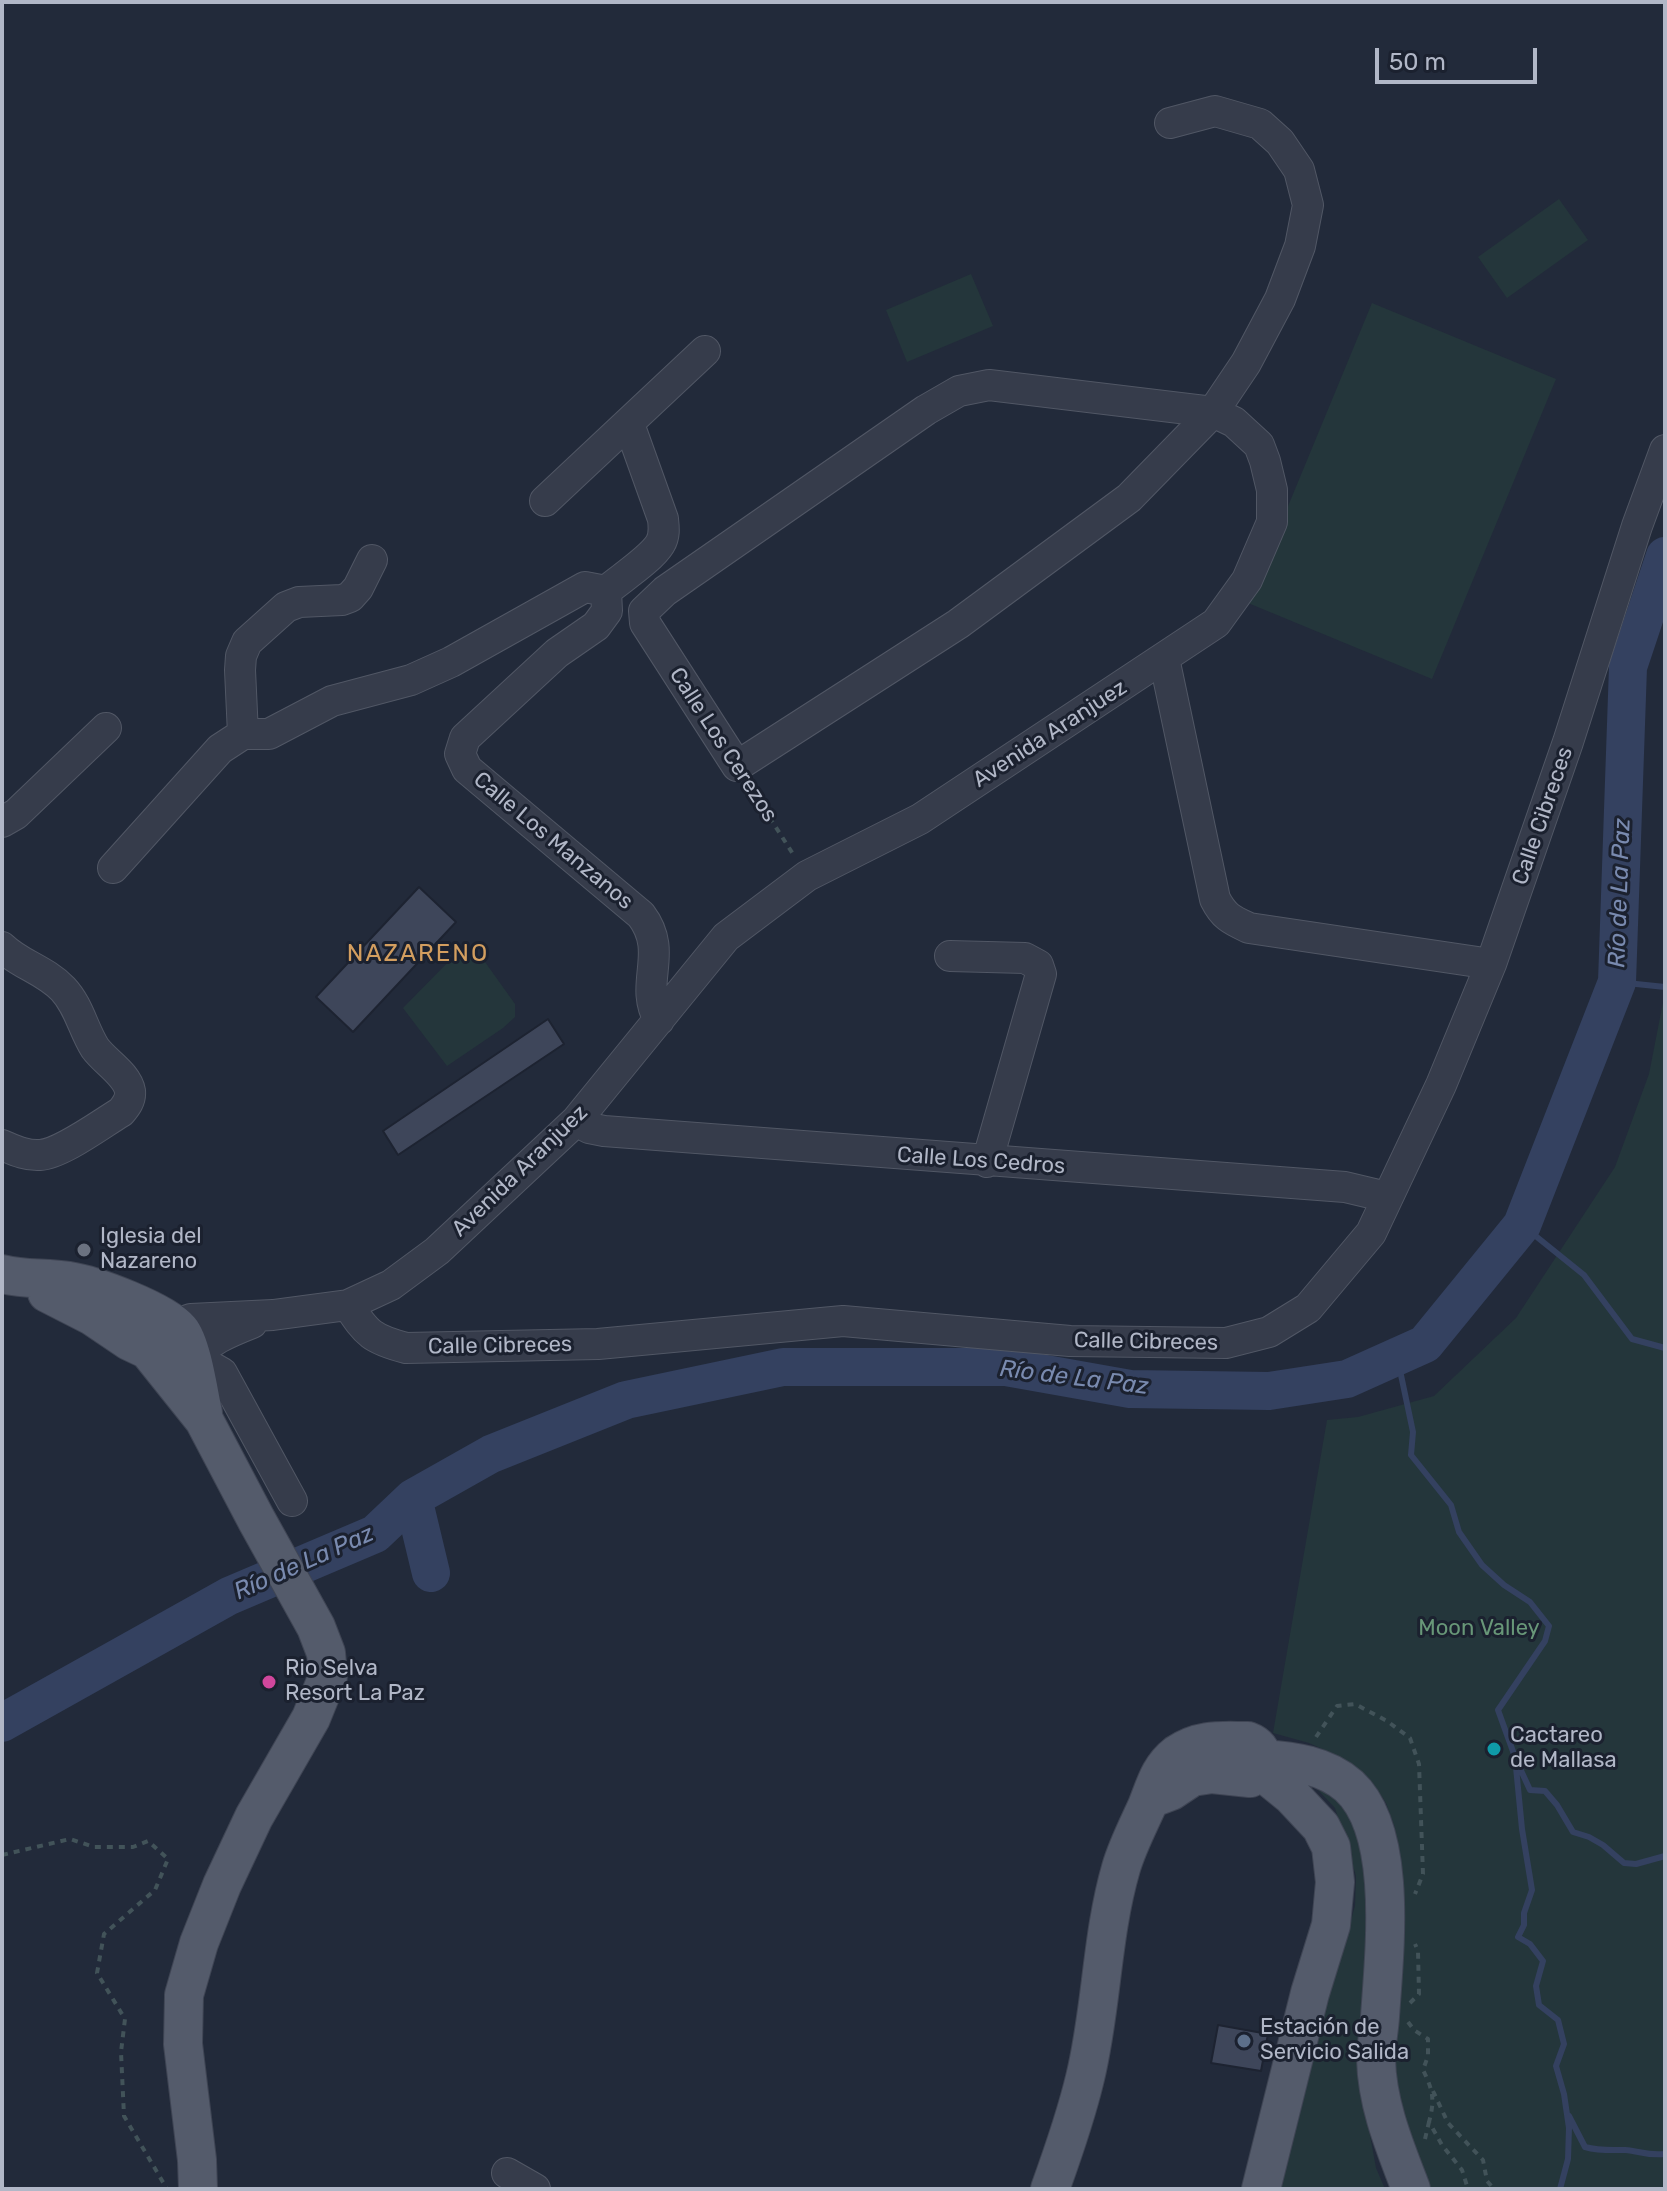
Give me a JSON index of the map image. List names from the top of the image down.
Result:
{
  "streets": {
    "street": [
      "Avenida Aranjuez",
      "Calle Los Cerezos",
      "Calle Cibreces",
      "Calle Los Manzanos",
      "Calle Los Cedros"
    ]
  },
  "crossings": [
    ["Avenida Aranjuez", "Calle Los Cerezos"],
    ["Avenida Aranjuez", "Calle Cibreces"],
    ["Avenida Aranjuez", "Calle Los Manzanos"],
    ["Avenida Aranjuez", "Calle Los Cedros"],
    ["Calle Cibreces", "Calle Los Cedros"]
  ],
  "districts": ["NAZARENO"],
  "water": ["Río de La Paz"],
  "parks": ["Moon Valley"],
  "places": [
    "Iglesia del Nazareno",
    "Rio Selva Resort La Paz",
    "Cactareo de Mallasa",
    "Estación de Servicio Salida"
  ],
  "scale_bar": "50 m"
}
